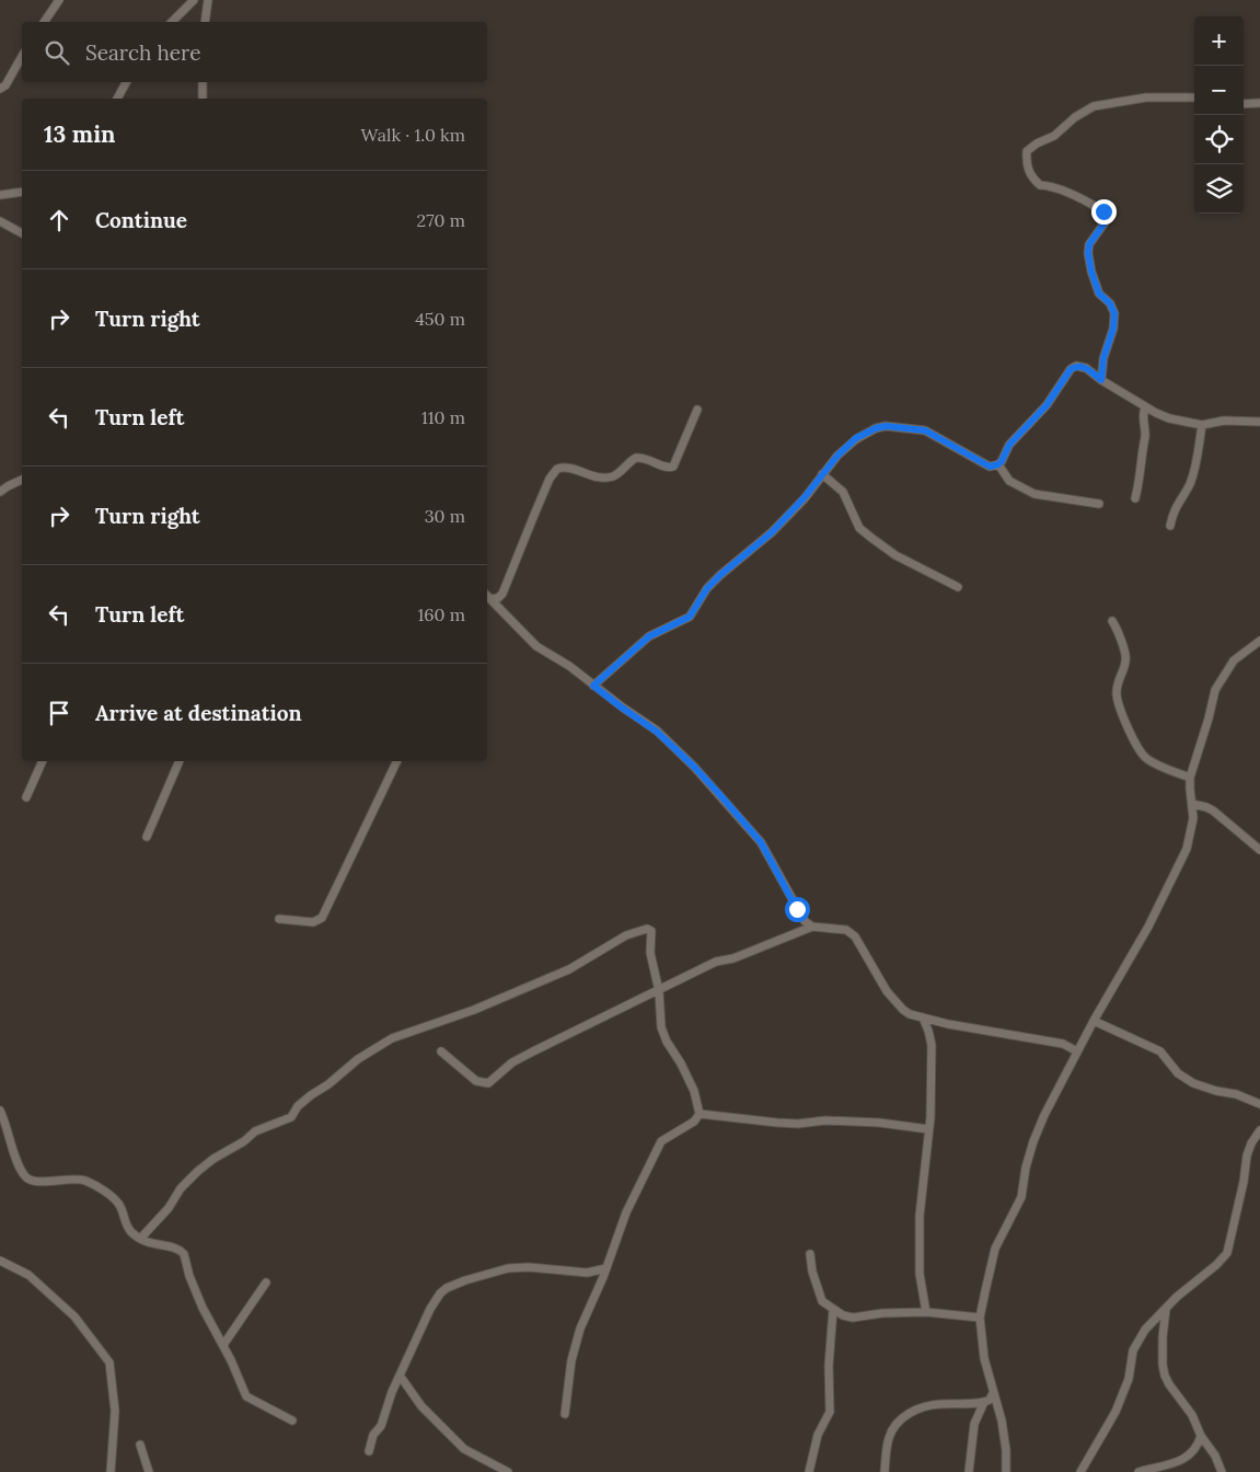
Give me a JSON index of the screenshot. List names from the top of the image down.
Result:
{
  "page": {
    "map_buttons": ["+", "−"],
    "search": "Search here",
    "heading": ["13 min", "Walk · 1.0 km"],
    "list": [
      ["Continue", "270 m"],
      ["Turn right", "450 m"],
      ["Turn left", "110 m"],
      ["Turn right", "30 m"],
      ["Turn left", "160 m"],
      "Arrive at destination"
    ]
  }
}
